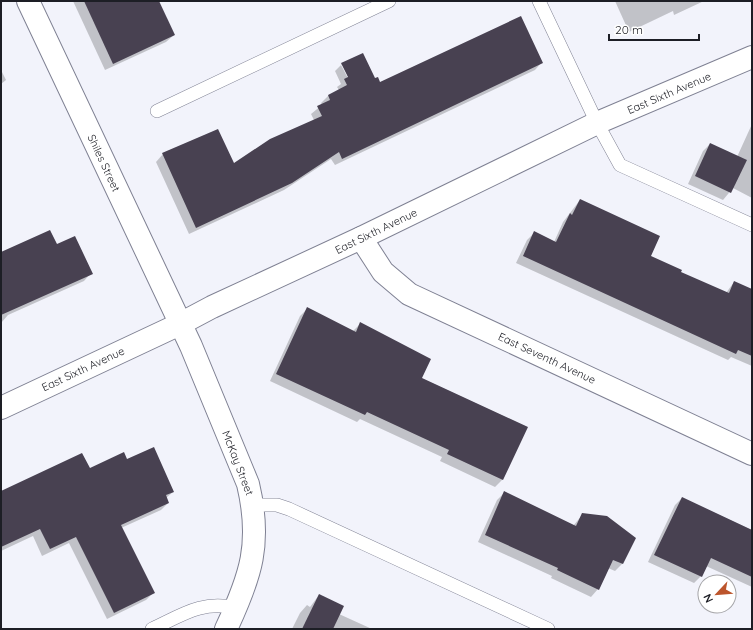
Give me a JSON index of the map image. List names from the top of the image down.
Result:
{
  "streets": {
    "street": [
      "East Sixth Avenue",
      "Shiles Street",
      "East Seventh Avenue",
      "McKay Street"
    ]
  },
  "crossings": [
    ["East Sixth Avenue", "Shiles Street"],
    ["East Sixth Avenue", "East Seventh Avenue"],
    ["East Sixth Avenue", "McKay Street"],
    ["Shiles Street", "McKay Street"]
  ],
  "scale_bar": "20 m",
  "north": "bottom left"
}
